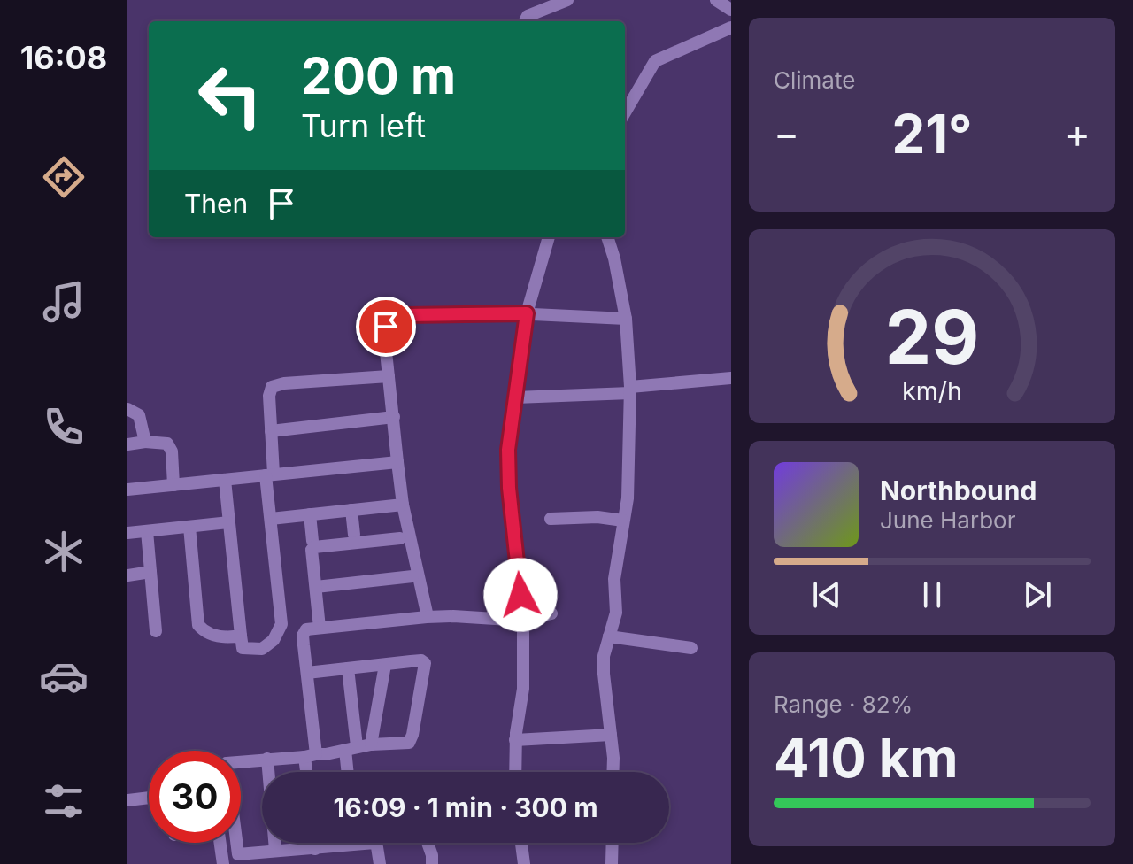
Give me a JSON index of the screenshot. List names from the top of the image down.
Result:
{
  "page": {
    "tabs": "16:08",
    "tile": [
      "Climate",
      ["Range · 82%", "410 km"]
    ],
    "turn": ["200 m", "Turn left"],
    "heat": ["−", "21°", "+"],
    "then": "Then",
    "song": ["Northbound", "June Harbor"],
    "limit": "30",
    "trip": "16:09 · 1 min · 300 m",
    "gauge": ["29", "km/h"]
  }
}
